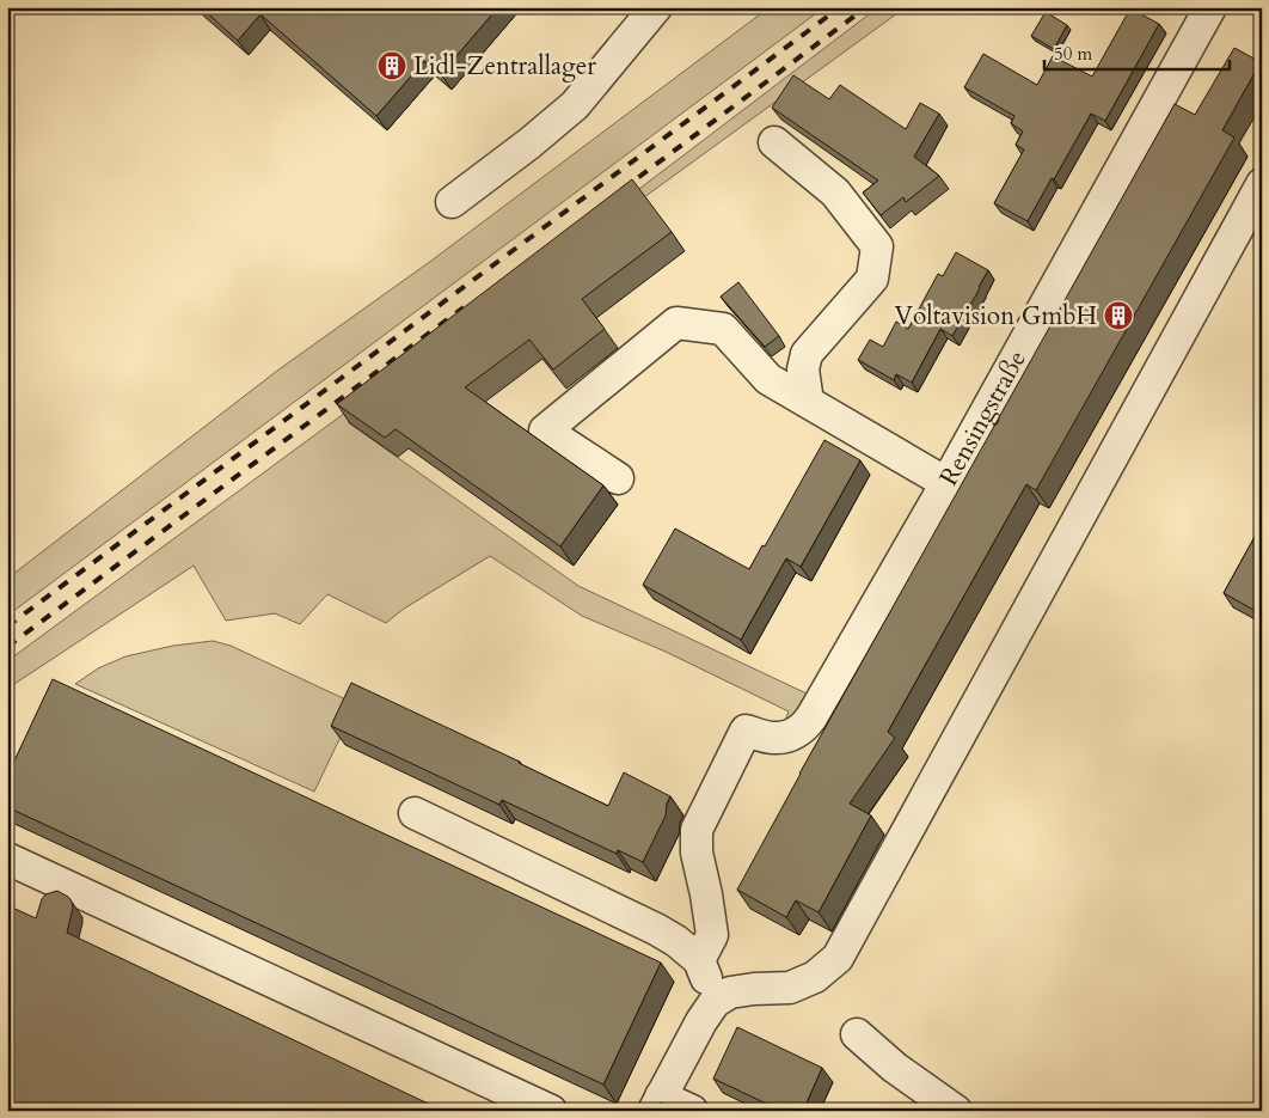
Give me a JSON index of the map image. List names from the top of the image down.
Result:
{
  "streets": {
    "street": ["Rensingstraße"]
  },
  "places": {
    "building": ["Lidl-Zentrallager", "Voltavision GmbH"]
  },
  "scale_bar": "50 m"
}
